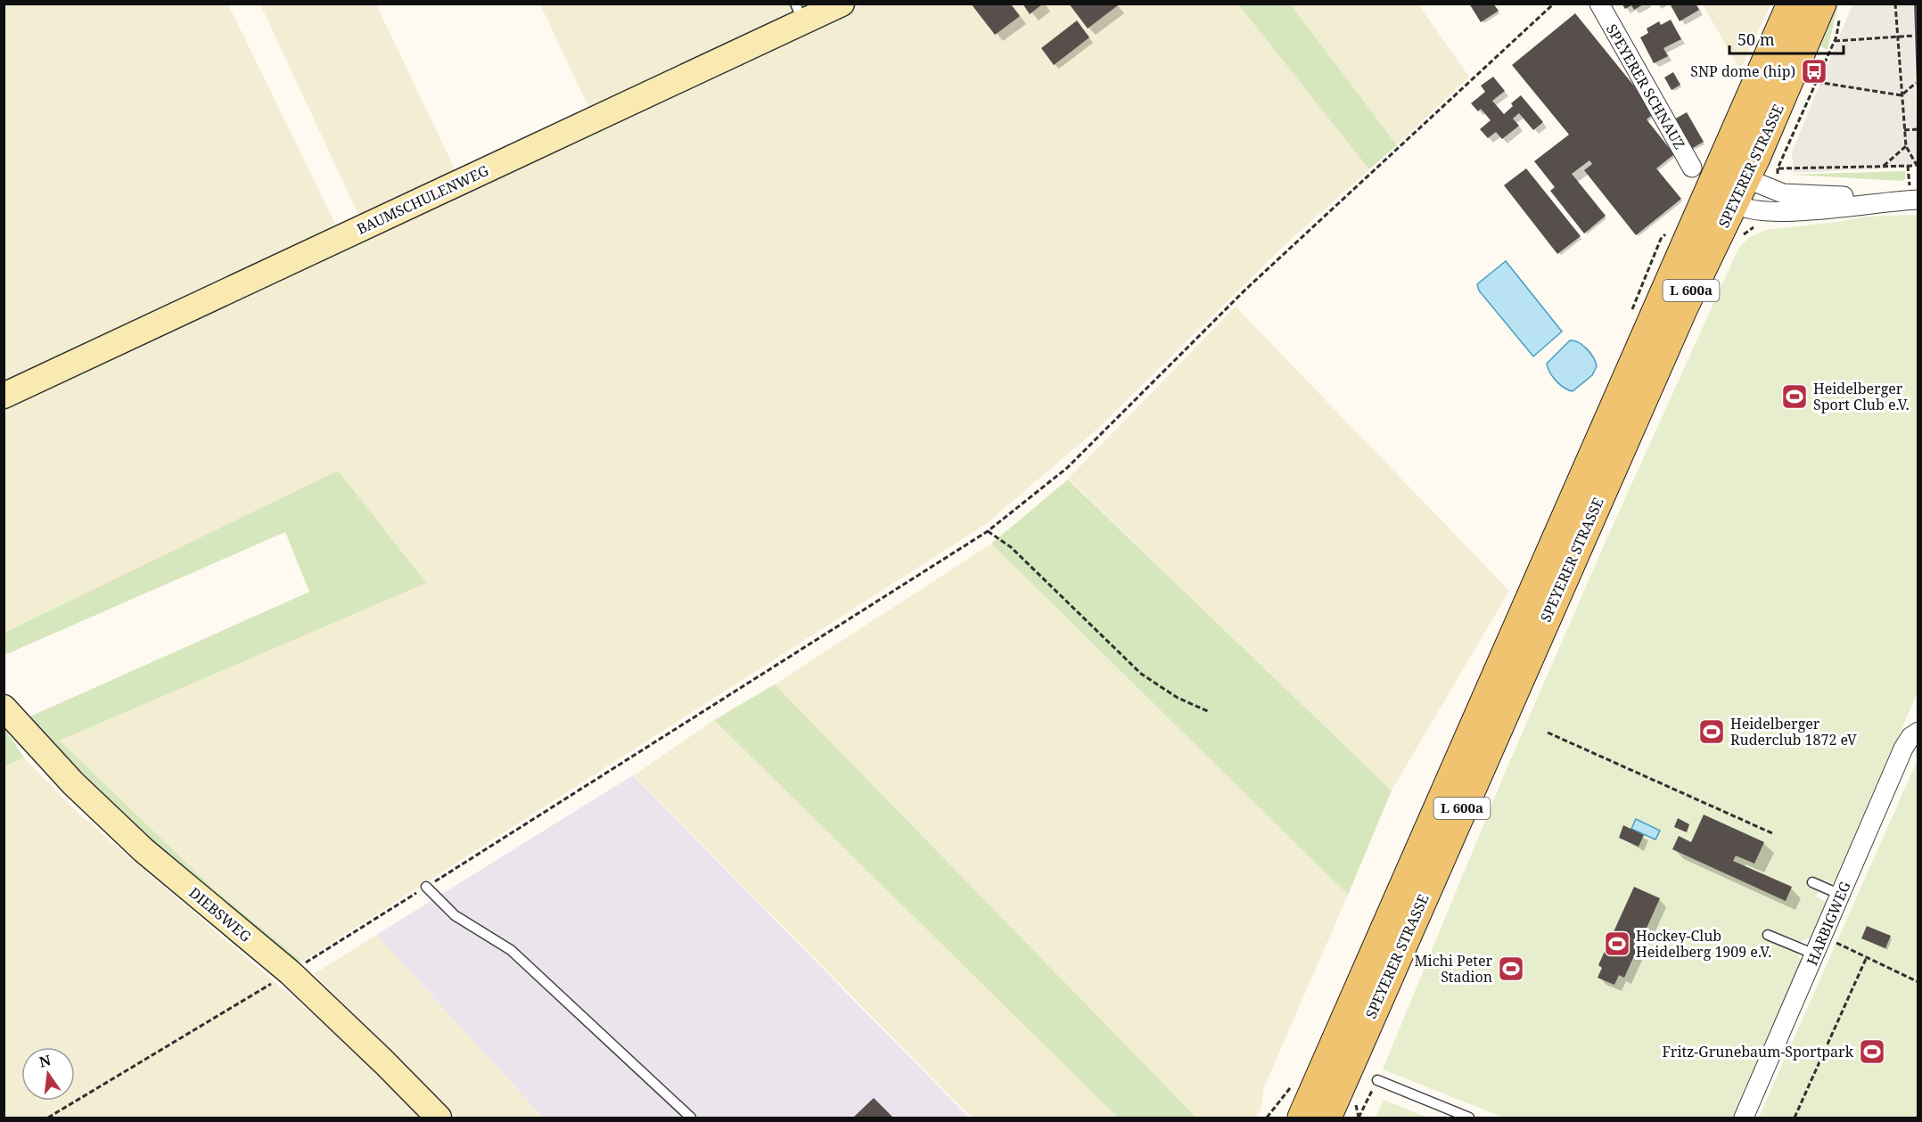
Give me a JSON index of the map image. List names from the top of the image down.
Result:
{
  "streets": {
    "main road": ["SPEYERER STRASSE", "L 600a"],
    "street": [
      "SPEYERER SCHNAUZ",
      "BAUMSCHULENWEG",
      "DIEBSWEG",
      "HARBIGWEG"
    ]
  },
  "crossings": [
    ["SPEYERER SCHNAUZ", "SPEYERER STRASSE"]
  ],
  "places": {
    "bus stop": ["SNP dome (hip)"],
    "sports": [
      "Heidelberger Sport Club e.V.",
      "Heidelberger Ruderclub 1872 eV",
      "Hockey-Club Heidelberg 1909 e.V.",
      "Michi Peter Stadion",
      "Fritz-Grunebaum-Sportpark"
    ]
  },
  "scale_bar": "50 m",
  "north": "top"
}
